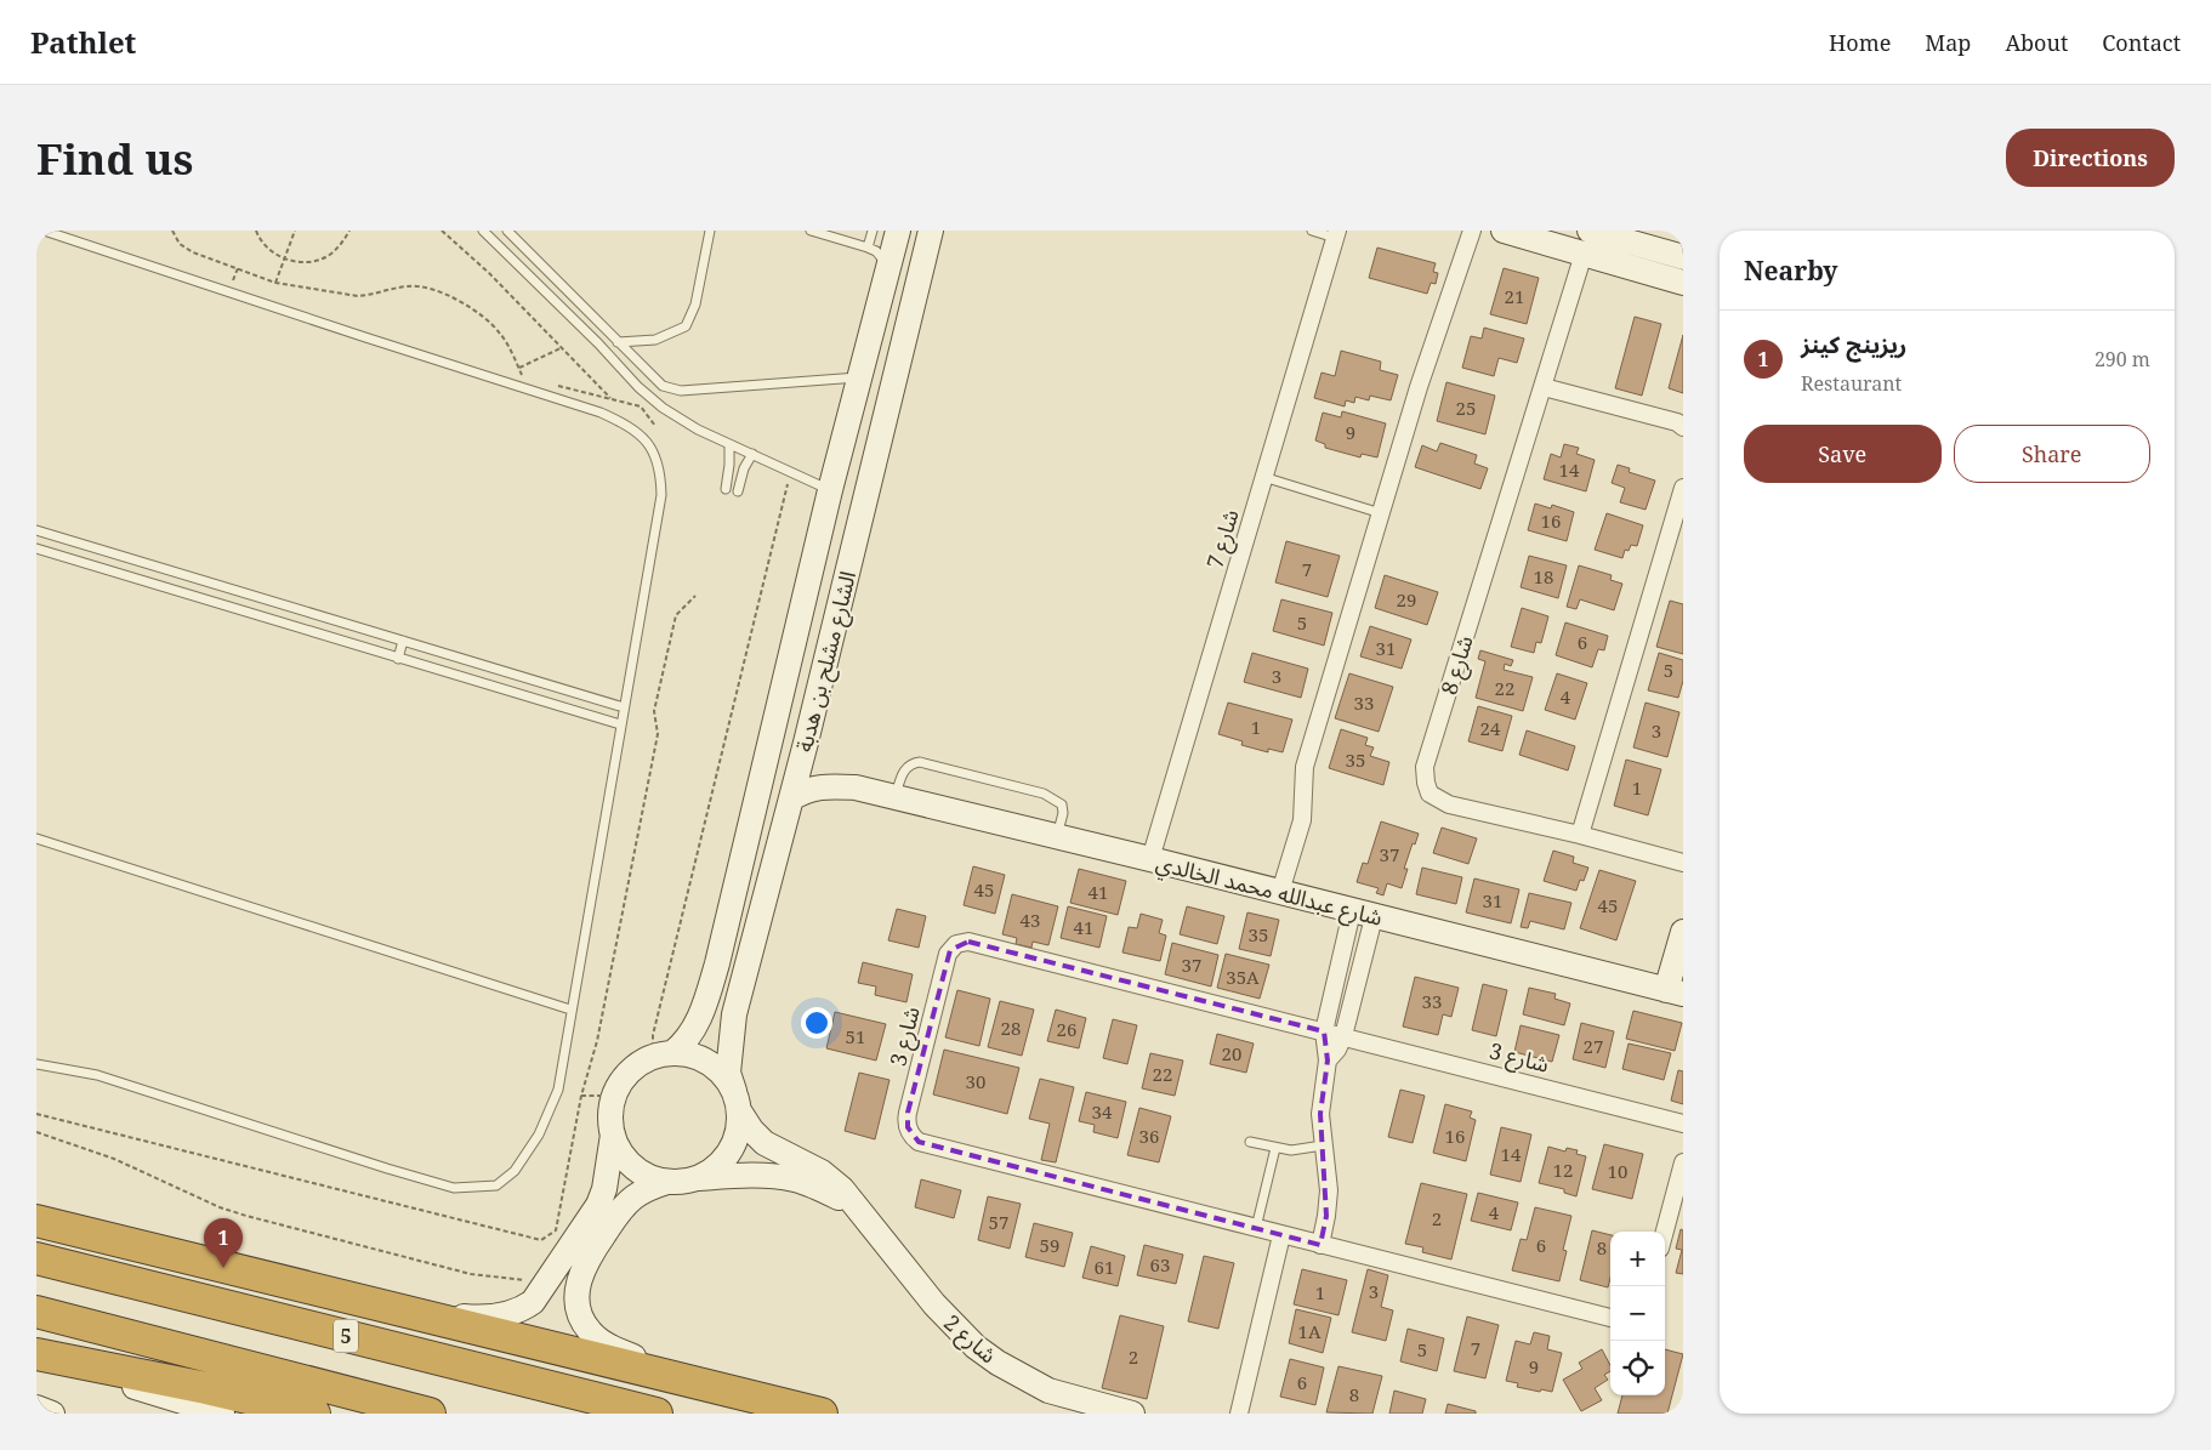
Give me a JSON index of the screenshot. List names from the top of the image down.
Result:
{
  "streets": {
    "highway": ["5"],
    "street": [
      "شارع 7",
      "الشارع مشلح بن هدبة",
      "شارع 8",
      "شارع عبدالله محمد الخالدي",
      "شارع 3",
      "شارع 2"
    ]
  },
  "crossings": [
    ["شارع 7", "شارع عبدالله محمد الخالدي"],
    ["الشارع مشلح بن هدبة", "شارع عبدالله محمد الخالدي"],
    ["الشارع مشلح بن هدبة", "شارع 2"]
  ],
  "house_numbers": [
    "21",
    "25",
    "9",
    "14",
    "16",
    "7",
    "18",
    "29",
    "5",
    "6",
    "31",
    "5",
    "3",
    "22",
    "4",
    "33",
    "1",
    "24",
    "3",
    "35",
    "1",
    "37",
    "45",
    "41",
    "31",
    "45",
    "43",
    "41",
    "35",
    "37",
    "35A",
    "33",
    "28",
    "26",
    "51",
    "27",
    "20",
    "22",
    "30",
    "34",
    "36",
    "16",
    "14",
    "12",
    "10",
    "4",
    "2",
    "57",
    "59",
    "6",
    "8",
    "63",
    "61",
    "3",
    "1",
    "1A",
    "7",
    "5",
    "2",
    "9",
    "6",
    "8"
  ],
  "page": {
    "header": "Pathlet",
    "nav": [
      "Home",
      "Map",
      "About",
      "Contact"
    ],
    "buttons": [
      "Directions",
      ["Save", "Share"]
    ],
    "title": "Find us",
    "heading": "Nearby",
    "list": [
      {
        "mark": "1",
        "name": "ريزينج كينز",
        "note": "Restaurant",
        "value": "290 m"
      }
    ],
    "pins": "1",
    "map_buttons": ["+", "−"]
  }
}
